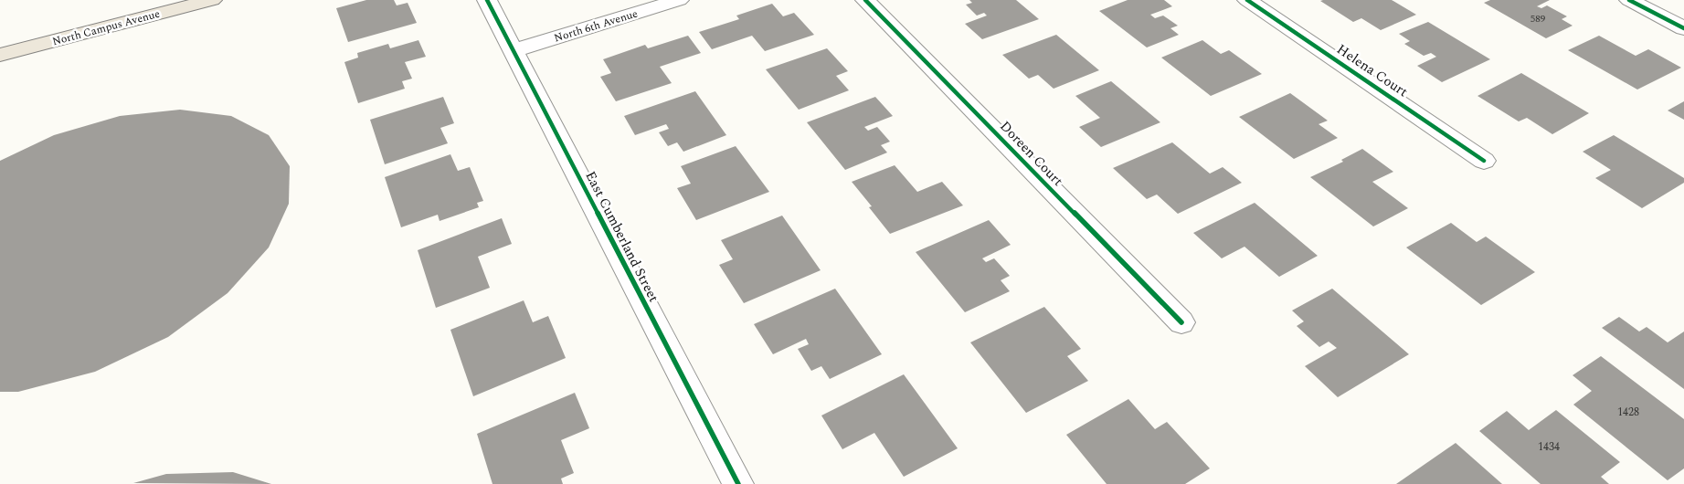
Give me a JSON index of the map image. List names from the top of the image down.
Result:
{
  "streets": {
    "main road": ["North Campus Avenue"],
    "street": [
      "North 6th Avenue",
      "Helena Court",
      "Doreen Court",
      "East Cumberland Street"
    ]
  },
  "crossings": [
    ["North 6th Avenue", "East Cumberland Street"]
  ],
  "house_numbers": ["589", "1428", "1434"]
}
